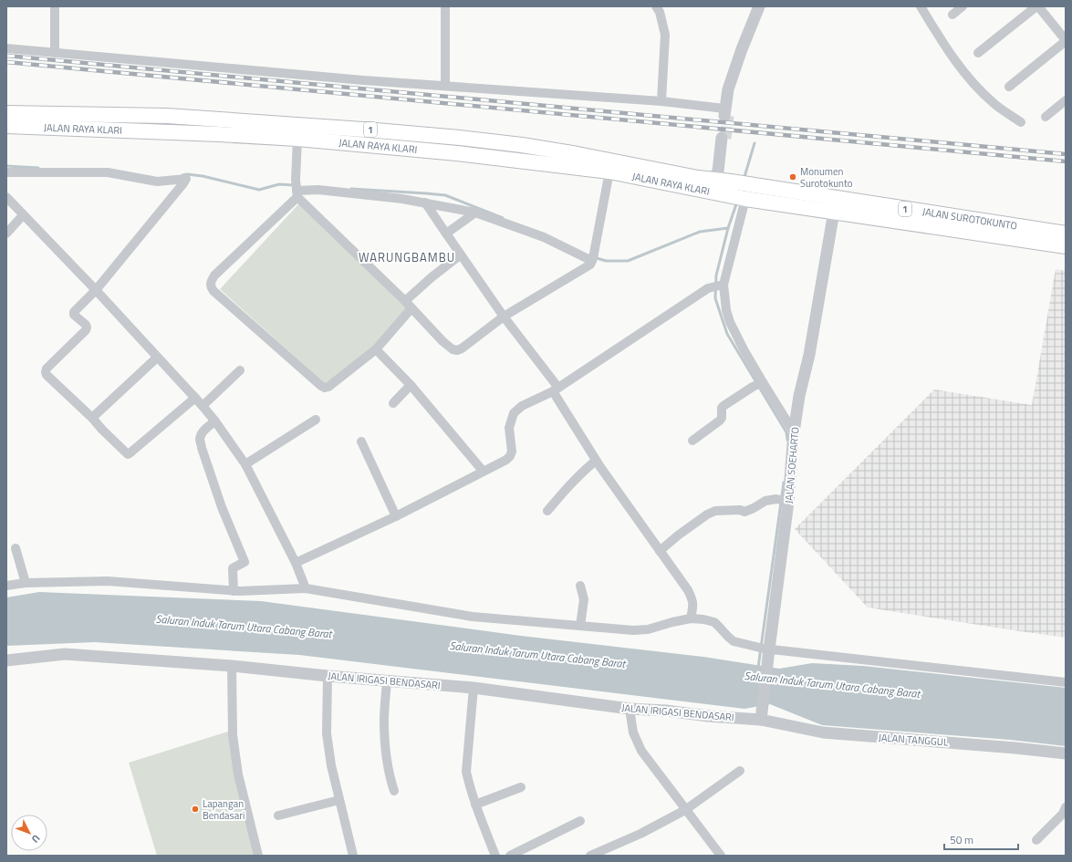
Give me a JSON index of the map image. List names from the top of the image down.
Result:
{
  "streets": {
    "main road": ["JALAN RAYA KLARI", "1", "JALAN SUROTOKUNTO"],
    "street": ["JALAN SOEHARTO", "JALAN IRIGASI BENDASARI", "JALAN TANGGUL"]
  },
  "crossings": [
    ["JALAN RAYA KLARI", "JALAN SUROTOKUNTO"],
    ["JALAN SUROTOKUNTO", "JALAN SOEHARTO"],
    ["JALAN SOEHARTO", "JALAN IRIGASI BENDASARI"],
    ["JALAN SOEHARTO", "JALAN TANGGUL"],
    ["JALAN IRIGASI BENDASARI", "JALAN TANGGUL"]
  ],
  "districts": ["WARUNGBAMBU"],
  "water": ["Saluran Induk Tarum Utara Cabang Barat"],
  "places": ["Monumen Surotokunto", "Lapangan Bendasari"],
  "scale_bar": "50 m",
  "north": "bottom right"
}
